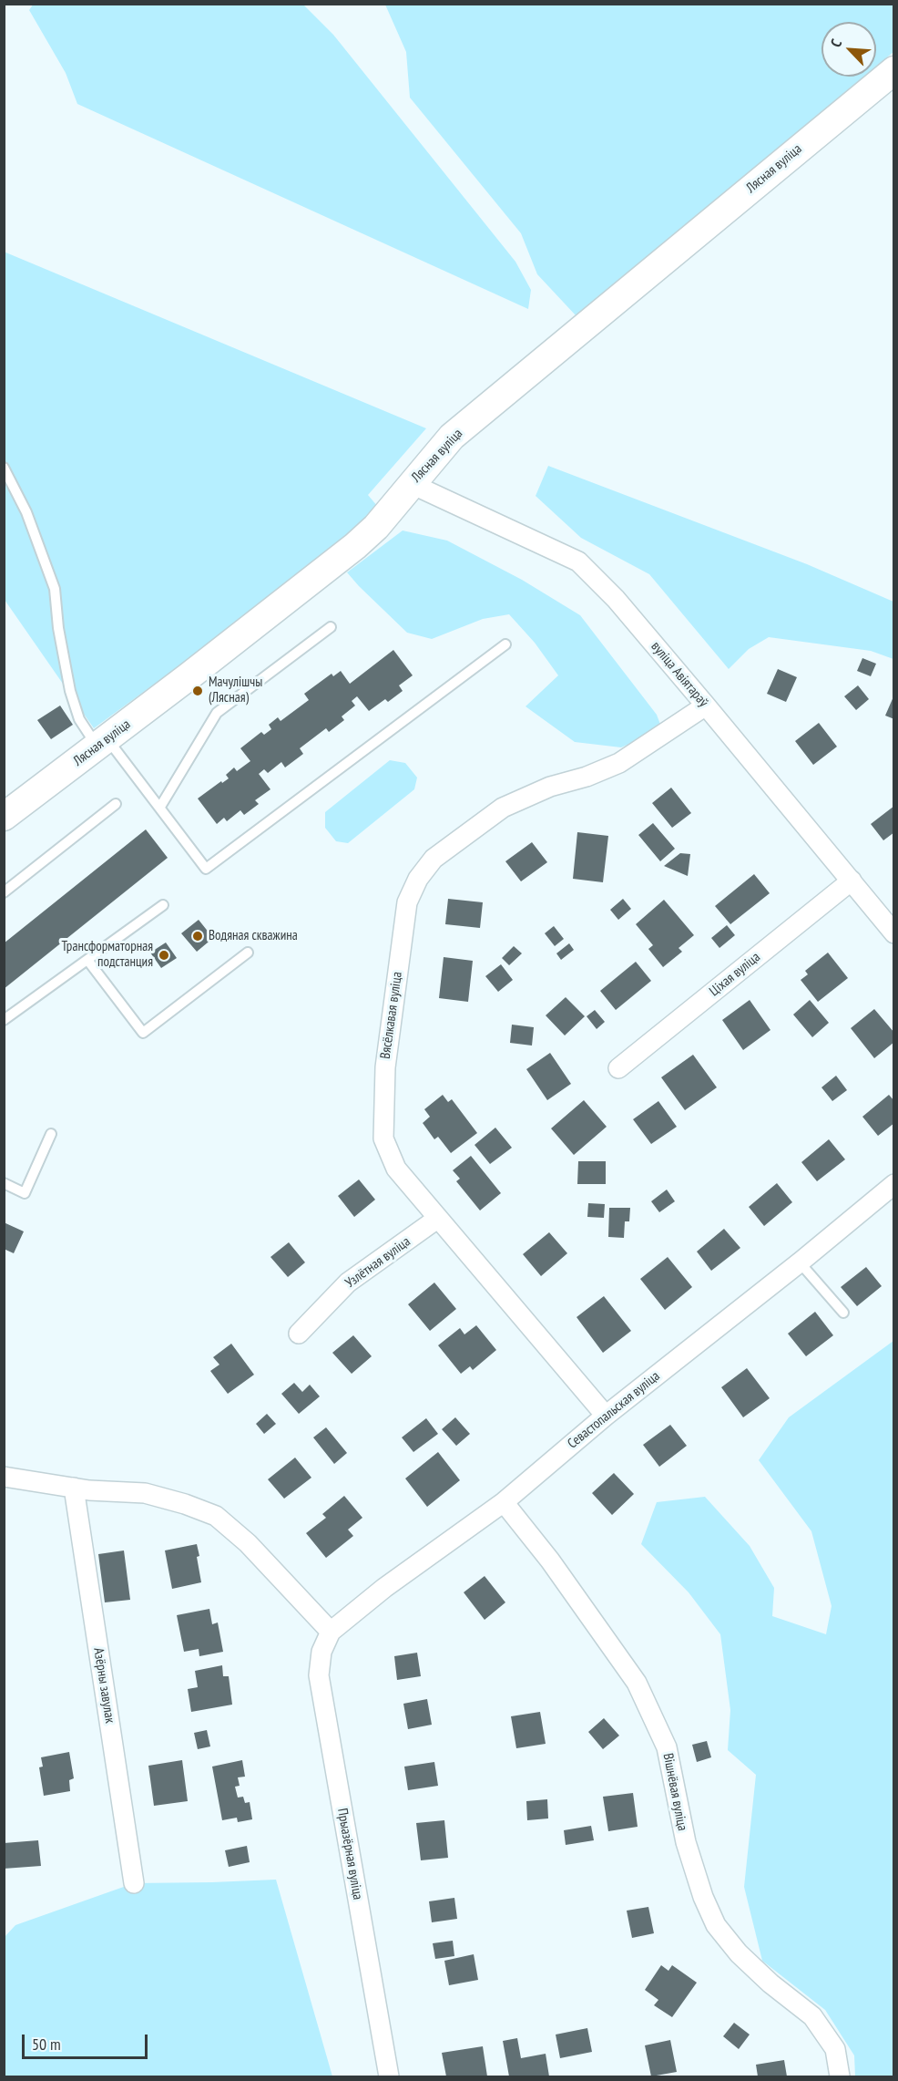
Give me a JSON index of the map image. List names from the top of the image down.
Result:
{
  "streets": {
    "main road": ["Лясная вуліца"],
    "street": [
      "вуліца Авіятараў",
      "Ціхая вуліца",
      "Вясёлкавая вуліца",
      "Узлётная вуліца",
      "Севастопальская вуліца",
      "Азёрны завулак",
      "Вішнёвая вуліца",
      "Прыазёрная вуліца"
    ]
  },
  "crossings": [
    ["Лясная вуліца", "вуліца Авіятараў"],
    ["вуліца Авіятараў", "Ціхая вуліца"],
    ["вуліца Авіятараў", "Вясёлкавая вуліца"],
    ["Вясёлкавая вуліца", "Узлётная вуліца"],
    ["Вясёлкавая вуліца", "Севастопальская вуліца"],
    ["Севастопальская вуліца", "Вішнёвая вуліца"],
    ["Севастопальская вуліца", "Прыазёрная вуліца"]
  ],
  "places": ["Мачулішчы (Лясная)", "Водяная скважина", "Трансформаторная подстанция"],
  "scale_bar": "50 m",
  "north": "top left"
}
